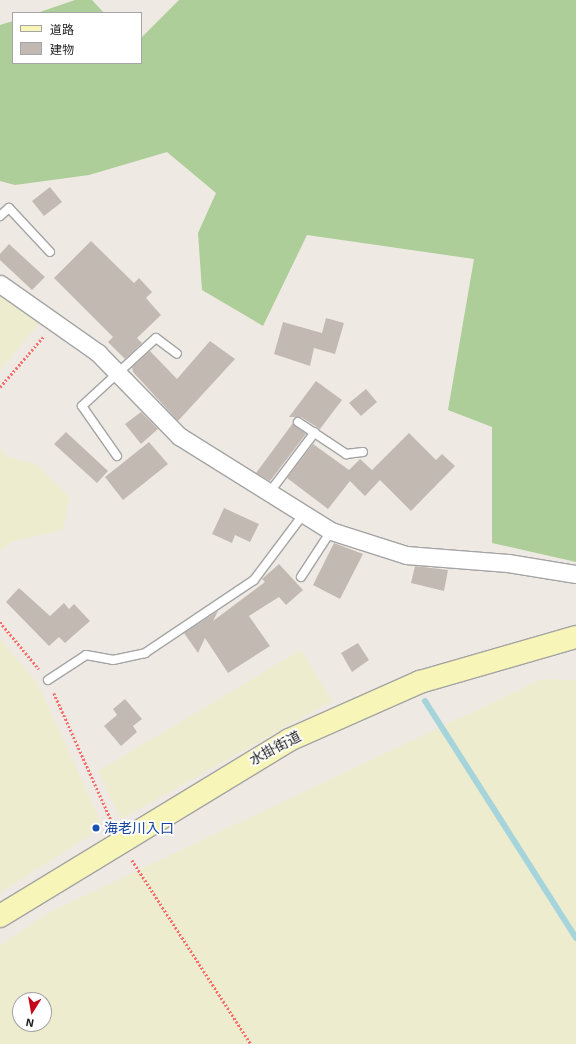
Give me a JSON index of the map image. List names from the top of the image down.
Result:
{
  "streets": {
    "main road": ["水掛街道"]
  },
  "places": ["海老川入口"],
  "legend": ["道路", "建物"],
  "north": "bottom"
}
